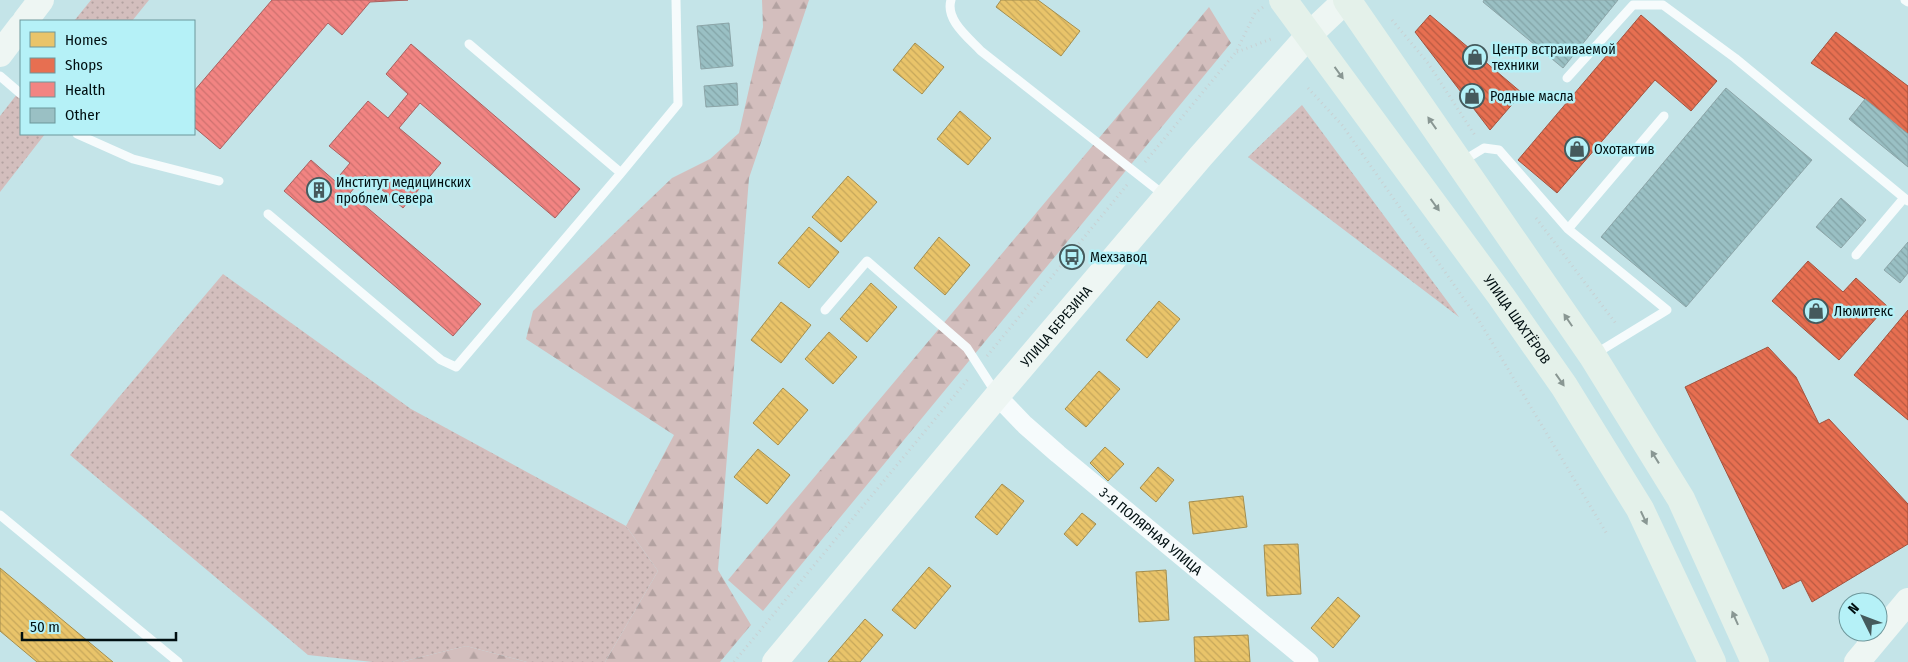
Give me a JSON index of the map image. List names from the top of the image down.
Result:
{
  "streets": {
    "main road": ["УЛИЦА ШАХТЁРОВ"],
    "street": ["УЛИЦА БЕРЕЗИНА", "3-Я ПОЛЯРНАЯ УЛИЦА"]
  },
  "crossings": [
    ["УЛИЦА ШАХТЁРОВ", "УЛИЦА БЕРЕЗИНА"],
    ["УЛИЦА БЕРЕЗИНА", "3-Я ПОЛЯРНАЯ УЛИЦА"]
  ],
  "places": {
    "shop": [
      "Центр встраиваемой техники",
      "Родные масла",
      "Охотактив",
      "Люмитекс"
    ],
    "building": ["Институт медицинских проблем Севера"],
    "bus stop": ["Мехзавод"]
  },
  "legend": [
    "Homes",
    "Shops",
    "Health",
    "Other"
  ],
  "scale_bar": "50 m",
  "north": "top left"
}
